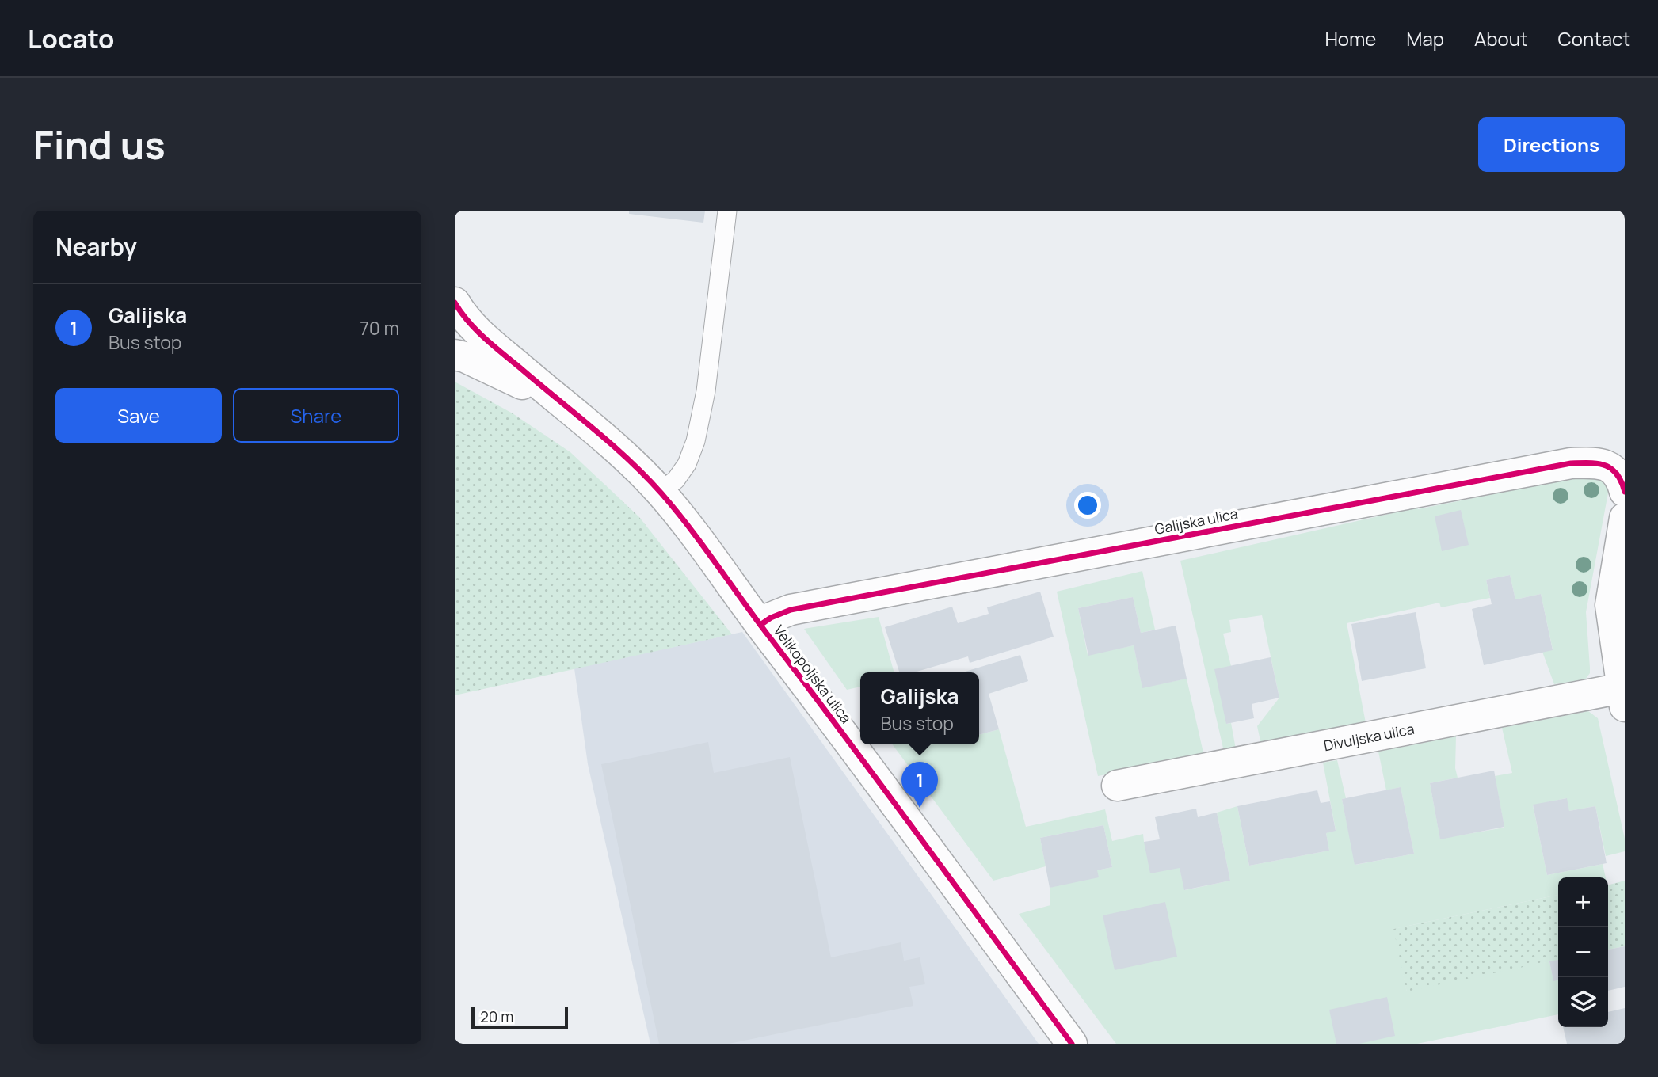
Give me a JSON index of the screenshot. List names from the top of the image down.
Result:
{
  "streets": {
    "street": ["Galijska ulica", "Velikopoljska ulica", "Divuljska ulica"]
  },
  "crossings": [
    ["Galijska ulica", "Velikopoljska ulica"]
  ],
  "scale_bar": "20 m",
  "page": {
    "header": "Locato",
    "nav": [
      "Home",
      "Map",
      "About",
      "Contact"
    ],
    "buttons": [
      "Directions",
      ["Save", "Share"]
    ],
    "title": "Find us",
    "heading": "Nearby",
    "list": [
      {
        "mark": "1",
        "name": "Galijska",
        "note": "Bus stop",
        "value": "70 m"
      }
    ],
    "popup": ["Galijska", "Bus stop"],
    "pins": "1",
    "map_buttons": ["+", "−"],
    "scale": "20 m"
  }
}
